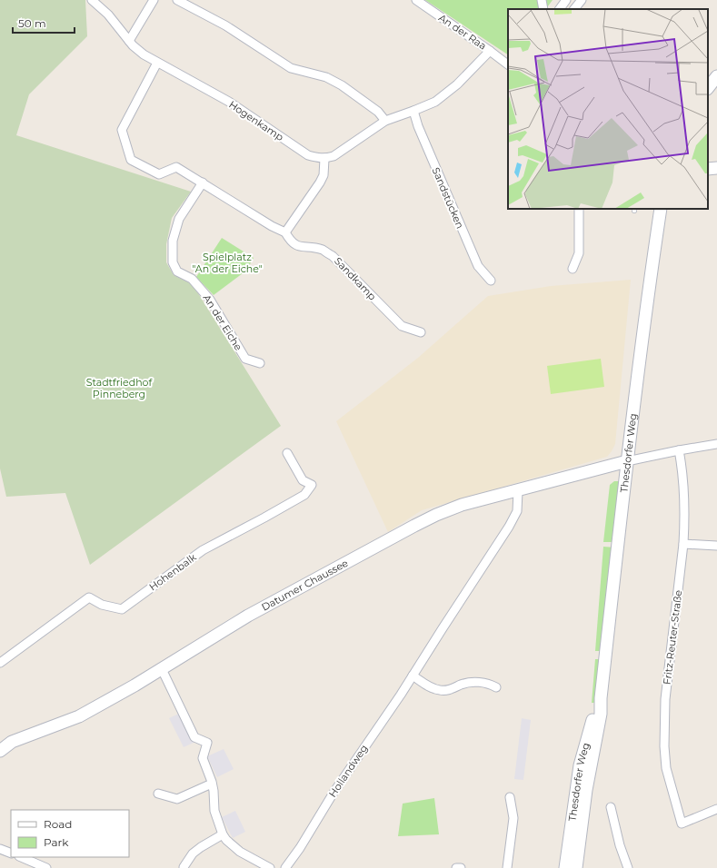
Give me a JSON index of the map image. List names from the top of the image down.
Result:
{
  "streets": {
    "street": [
      "An der Raa",
      "Hogenkamp",
      "Sandstücken",
      "Sandkamp",
      "An der Eiche",
      "Thesdorfer Weg",
      "Hohenbalk",
      "Datumer Chaussee",
      "Fritz-Reuter-Straße",
      "Hollandweg"
    ]
  },
  "crossings": [
    ["Thesdorfer Weg", "Datumer Chaussee"],
    ["Datumer Chaussee", "Hollandweg"]
  ],
  "parks": ["Spielplatz \"An der Eiche\"", "Stadtfriedhof Pinneberg"],
  "legend": ["Road", "Park"],
  "scale_bar": "50 m"
}
